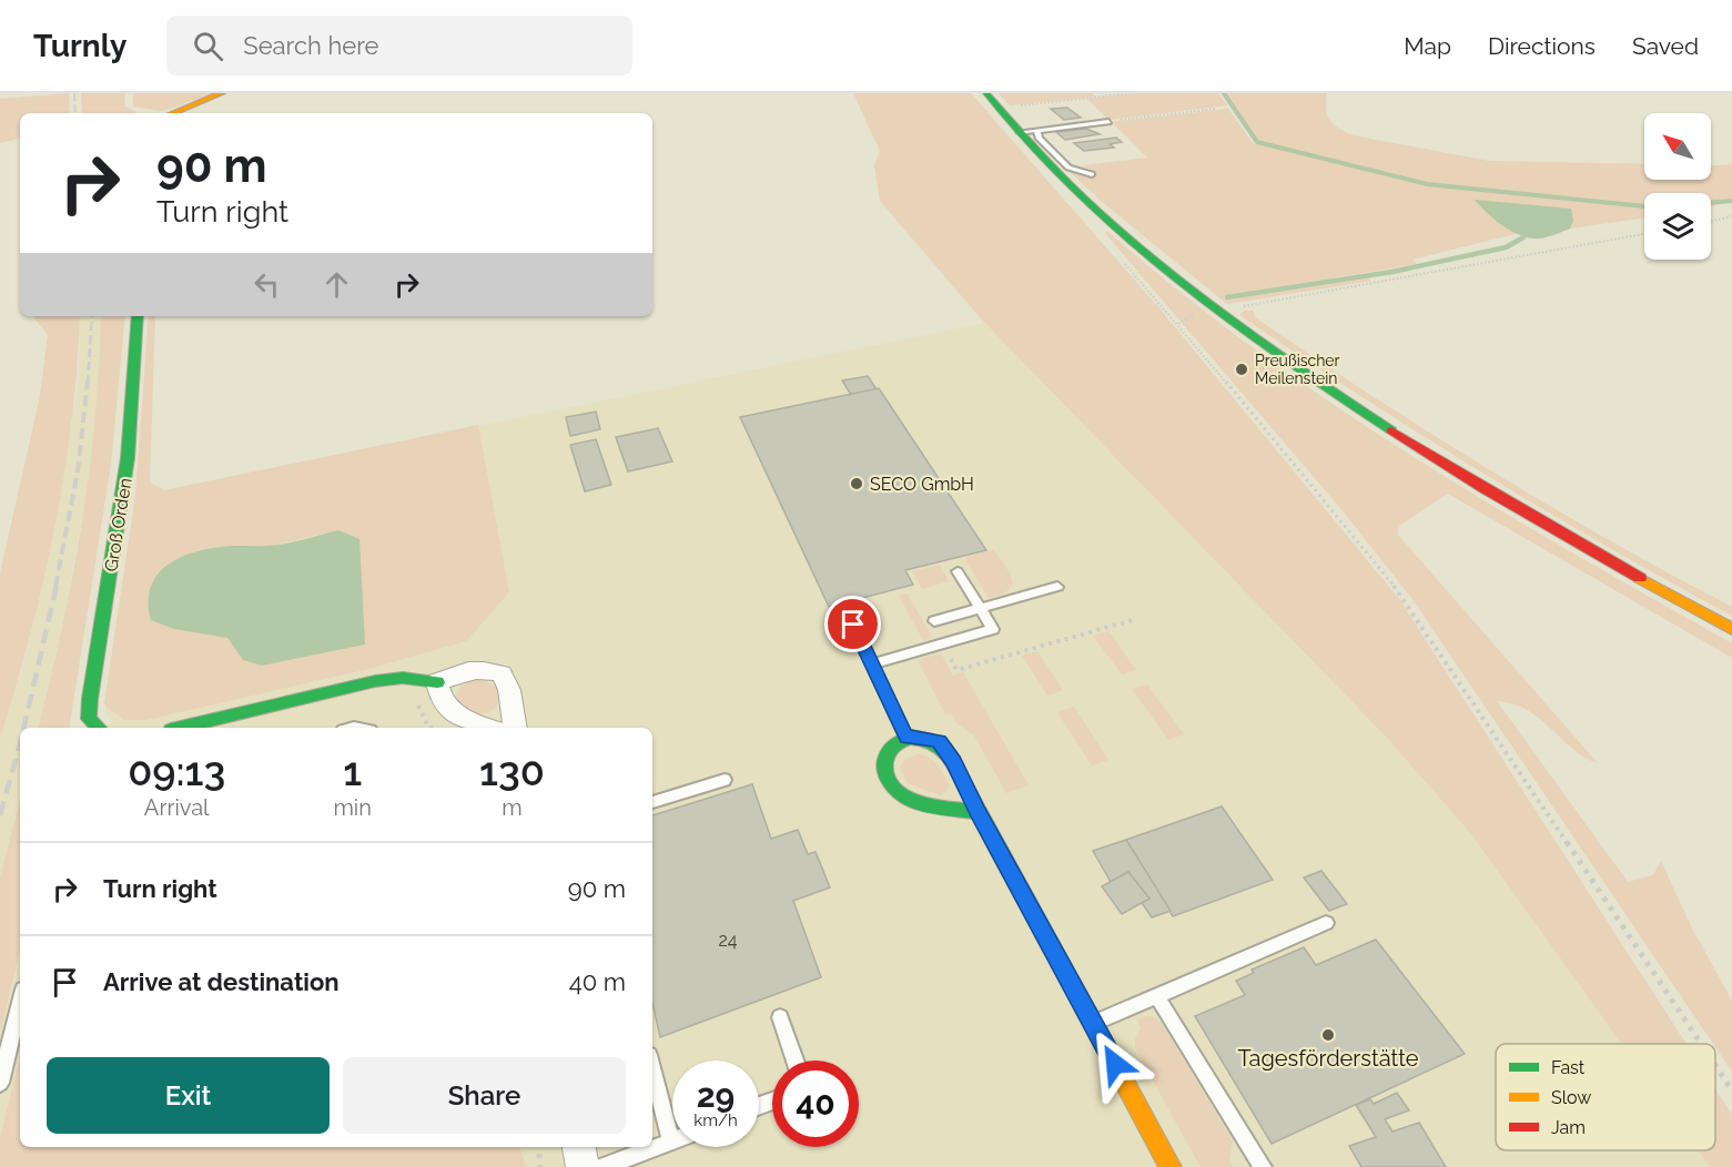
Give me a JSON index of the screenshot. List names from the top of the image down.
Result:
{
  "streets": {
    "street": ["Groß Orden"]
  },
  "places": ["Preußischer Meilenstein", "SECO GmbH", "Tagesförderstätte"],
  "house_numbers": ["24"],
  "legend": ["Fast", "Slow", "Jam"],
  "north": "top left",
  "page": {
    "header": "Turnly",
    "search": "Search here",
    "nav": ["Map", "Directions", "Saved"],
    "turn": ["90 m", "Turn right"],
    "eta": [
      "09:13",
      "Arrival",
      "1",
      "min",
      "130",
      "m"
    ],
    "list": [
      {
        "name": "Turn right",
        "value": "90 m"
      },
      {
        "name": "Arrive at destination",
        "value": "40 m"
      }
    ],
    "buttons": ["Exit", "Share"],
    "speed": "29 km/h",
    "limit": "40"
  }
}
